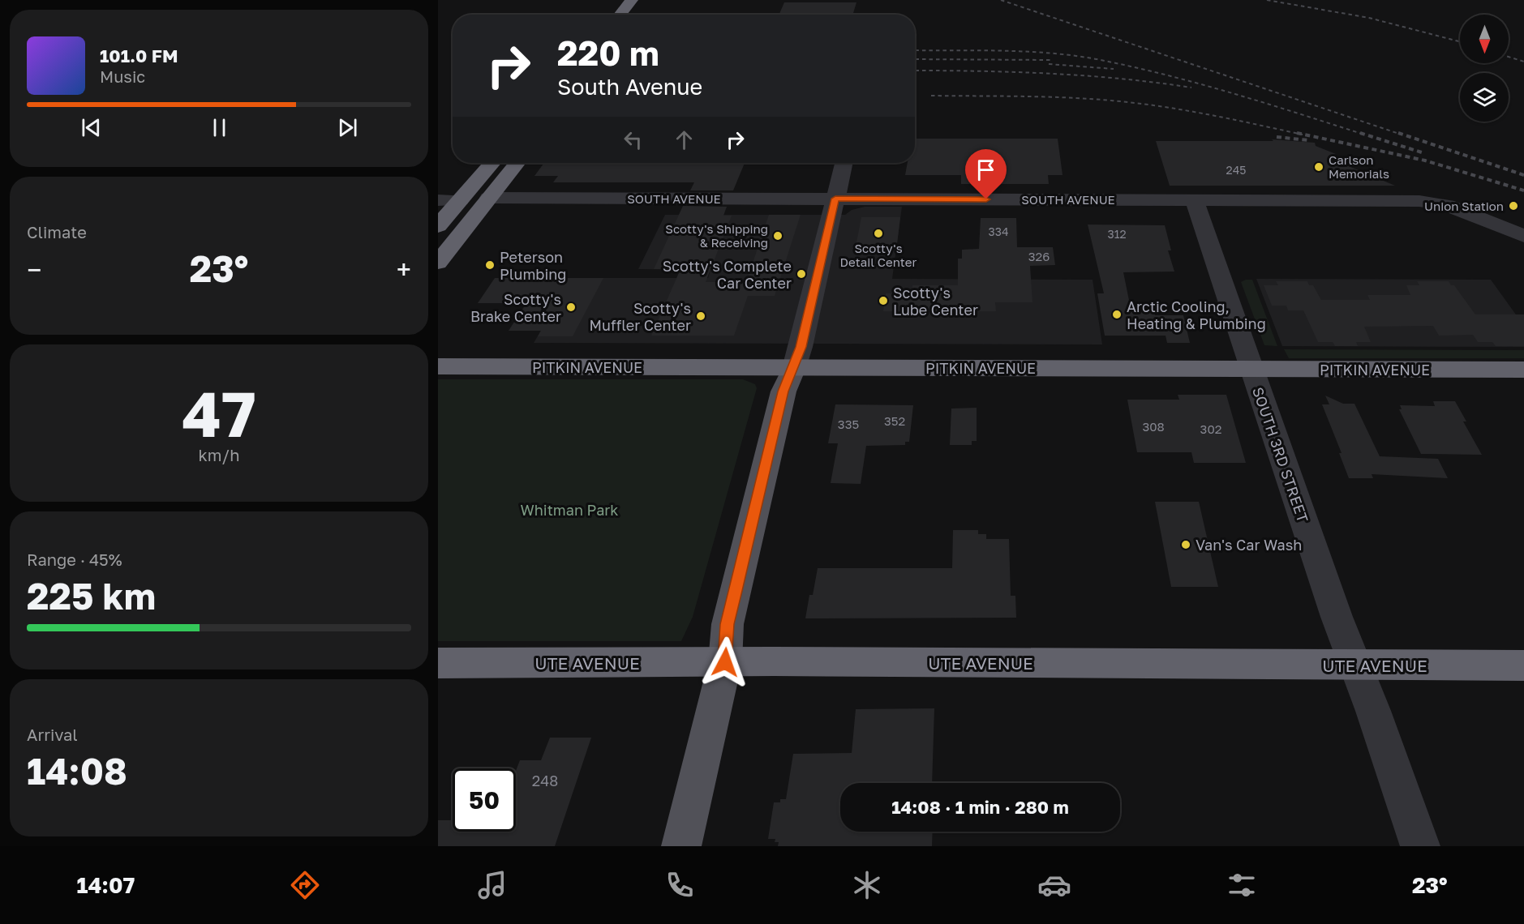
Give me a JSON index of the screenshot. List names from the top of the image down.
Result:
{
  "streets": {
    "highway": ["PITKIN AVENUE", "UTE AVENUE"],
    "street": ["SOUTH AVENUE", "SOUTH 3RD STREET"]
  },
  "crossings": [
    ["SOUTH AVENUE", "SOUTH 3RD STREET"],
    ["PITKIN AVENUE", "SOUTH 3RD STREET"],
    ["SOUTH 3RD STREET", "UTE AVENUE"]
  ],
  "parks": ["Whitman Park"],
  "places": [
    "Carlson Memorials",
    "Union Station",
    "Scotty's Detail Center",
    "Scotty's Shipping & Receiving",
    "Peterson Plumbing",
    "Scotty's Complete Car Center",
    "Scotty's Lube Center",
    "Scotty's Brake Center",
    "Arctic Cooling, Heating & Plumbing",
    "Scotty's Muffler Center",
    "Van's Car Wash"
  ],
  "house_numbers": [
    "245",
    "334",
    "312",
    "326",
    "352",
    "335",
    "308",
    "302",
    "248"
  ],
  "north": "bottom",
  "page": {
    "turn": ["220 m", "South Avenue"],
    "song": ["101.0 FM", "Music"],
    "tile": [
      "Climate",
      ["47", "km/h"],
      ["Range · 45%", "225 km"],
      ["Arrival", "14:08"]
    ],
    "heat": ["−", "23°", "+"],
    "limit": "50",
    "trip": "14:08 · 1 min · 280 m",
    "tabs": ["14:07", "23°"]
  }
}
